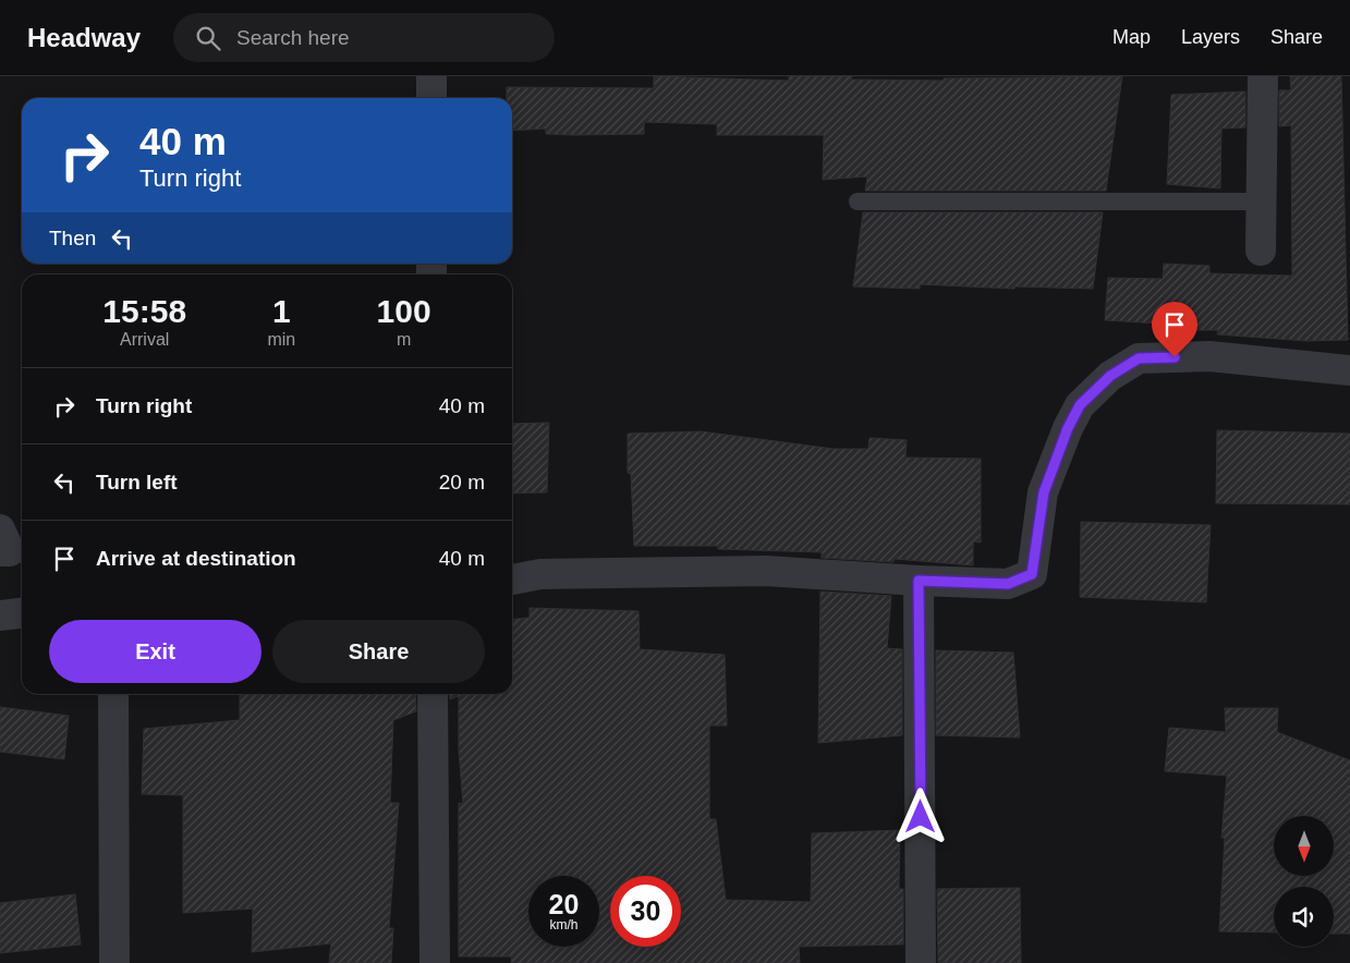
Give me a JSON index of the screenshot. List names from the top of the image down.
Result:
{
  "north": "bottom",
  "page": {
    "header": "Headway",
    "search": "Search here",
    "nav": ["Map", "Layers", "Share"],
    "turn": ["40 m", "Turn right"],
    "then": "Then",
    "eta": [
      "15:58",
      "Arrival",
      "1",
      "min",
      "100",
      "m"
    ],
    "list": [
      {
        "name": "Turn right",
        "value": "40 m"
      },
      {
        "name": "Turn left",
        "value": "20 m"
      },
      {
        "name": "Arrive at destination",
        "value": "40 m"
      }
    ],
    "buttons": ["Exit", "Share"],
    "speed": "20 km/h",
    "limit": "30"
  }
}
